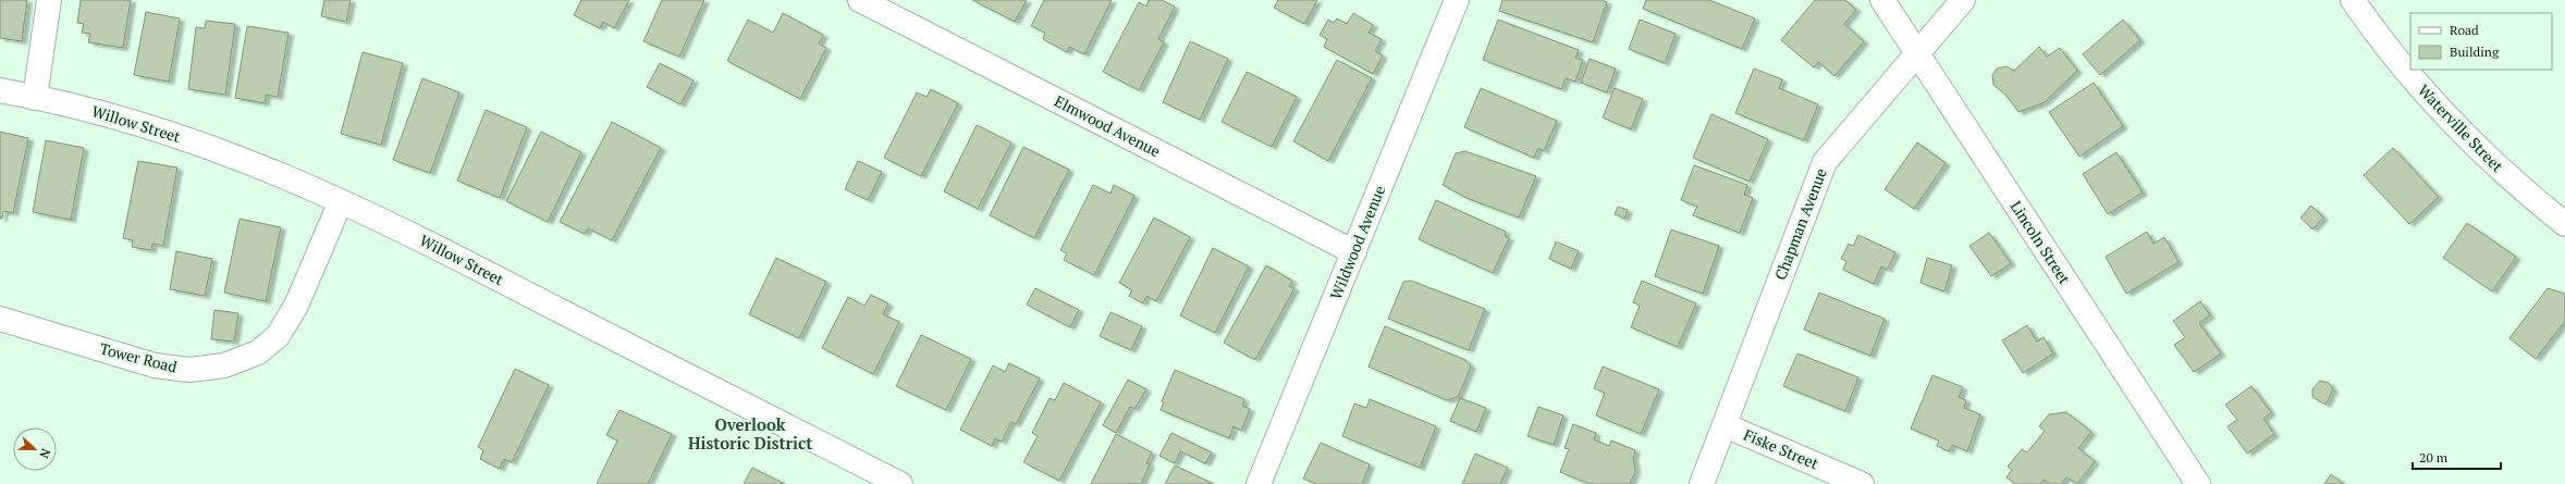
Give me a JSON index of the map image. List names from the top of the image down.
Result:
{
  "streets": {
    "street": [
      "Willow Street",
      "Elmwood Avenue",
      "Waterville Street",
      "Chapman Avenue",
      "Wildwood Avenue",
      "Lincoln Street",
      "Tower Road",
      "Fiske Street"
    ]
  },
  "crossings": [
    ["Willow Street", "Tower Road"],
    ["Elmwood Avenue", "Wildwood Avenue"],
    ["Chapman Avenue", "Lincoln Street"],
    ["Chapman Avenue", "Fiske Street"]
  ],
  "districts": ["Overlook Historic District"],
  "legend": ["Road", "Building"],
  "scale_bar": "20 m",
  "north": "right"
}
